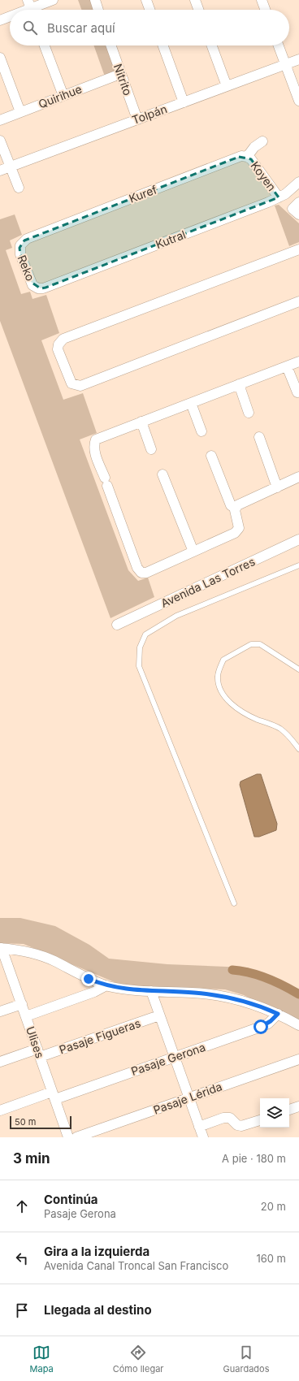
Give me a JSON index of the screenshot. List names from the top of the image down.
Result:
{
  "streets": {
    "street": [
      "Nitrito",
      "Quirihue",
      "Tolpán",
      "Koyen",
      "Kuref",
      "Kutral",
      "Reko",
      "Avenida Las Torres",
      "Pasaje Figueras",
      "Ulises",
      "Pasaje Gerona",
      "Pasaje Lérida"
    ]
  },
  "crossings": [
    ["Nitrito", "Quirihue"],
    ["Nitrito", "Tolpán"],
    ["Koyen", "Kuref"],
    ["Koyen", "Kutral"],
    ["Kuref", "Reko"],
    ["Kutral", "Reko"],
    ["Pasaje Figueras", "Ulises"],
    ["Ulises", "Pasaje Gerona"]
  ],
  "scale_bar": "50 m",
  "page": {
    "search": "Buscar aquí",
    "scale": "50 m",
    "heading": ["3 min", "A pie · 180 m"],
    "list": [
      ["Continúa", "Pasaje Gerona", "20 m"],
      ["Gira a la izquierda", "Avenida Canal Troncal San Francisco", "160 m"],
      "Llegada al destino"
    ],
    "nav": ["Mapa", "Cómo llegar", "Guardados"]
  }
}
